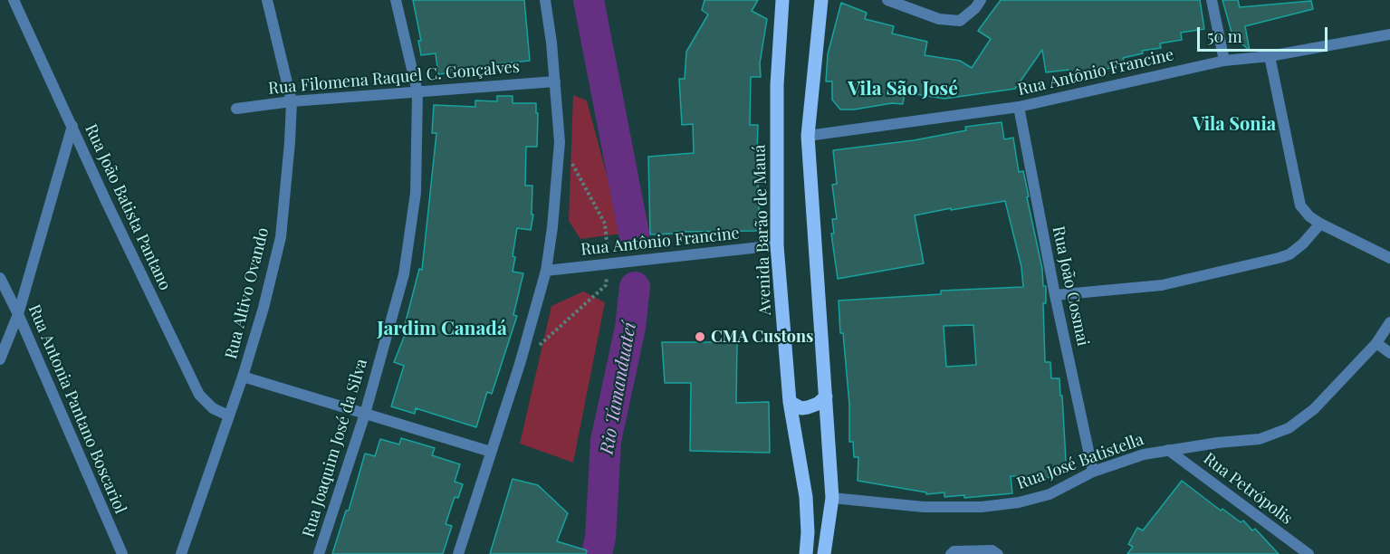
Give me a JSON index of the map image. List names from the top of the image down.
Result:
{
  "streets": {
    "main road": ["Avenida Barão de Mauá"],
    "street": [
      "Rua Antônio Francine",
      "Rua Filomena Raquel C. Gonçalves",
      "Rua João Batista Pantano",
      "Rua João Cosmai",
      "Rua Altivo Ovando",
      "Rua Antonia Pantano Boscariol",
      "Rua Joaquim José da Silva",
      "Rua José Batistella",
      "Rua Petrópolis"
    ]
  },
  "crossings": [
    ["Rua Antônio Francine", "Avenida Barão de Mauá"],
    ["Rua Antônio Francine", "Rua João Cosmai"],
    ["Rua Filomena Raquel C. Gonçalves", "Rua Altivo Ovando"],
    ["Rua Filomena Raquel C. Gonçalves", "Rua Joaquim José da Silva"],
    ["Rua João Batista Pantano", "Rua Altivo Ovando"],
    ["Rua João Cosmai", "Rua José Batistella"],
    ["Rua José Batistella", "Rua Petrópolis"]
  ],
  "districts": ["Vila São José", "Vila Sonia", "Jardim Canadá"],
  "water": ["Rio Tamanduateí"],
  "places": ["CMA Custons"],
  "scale_bar": "50 m"
}
